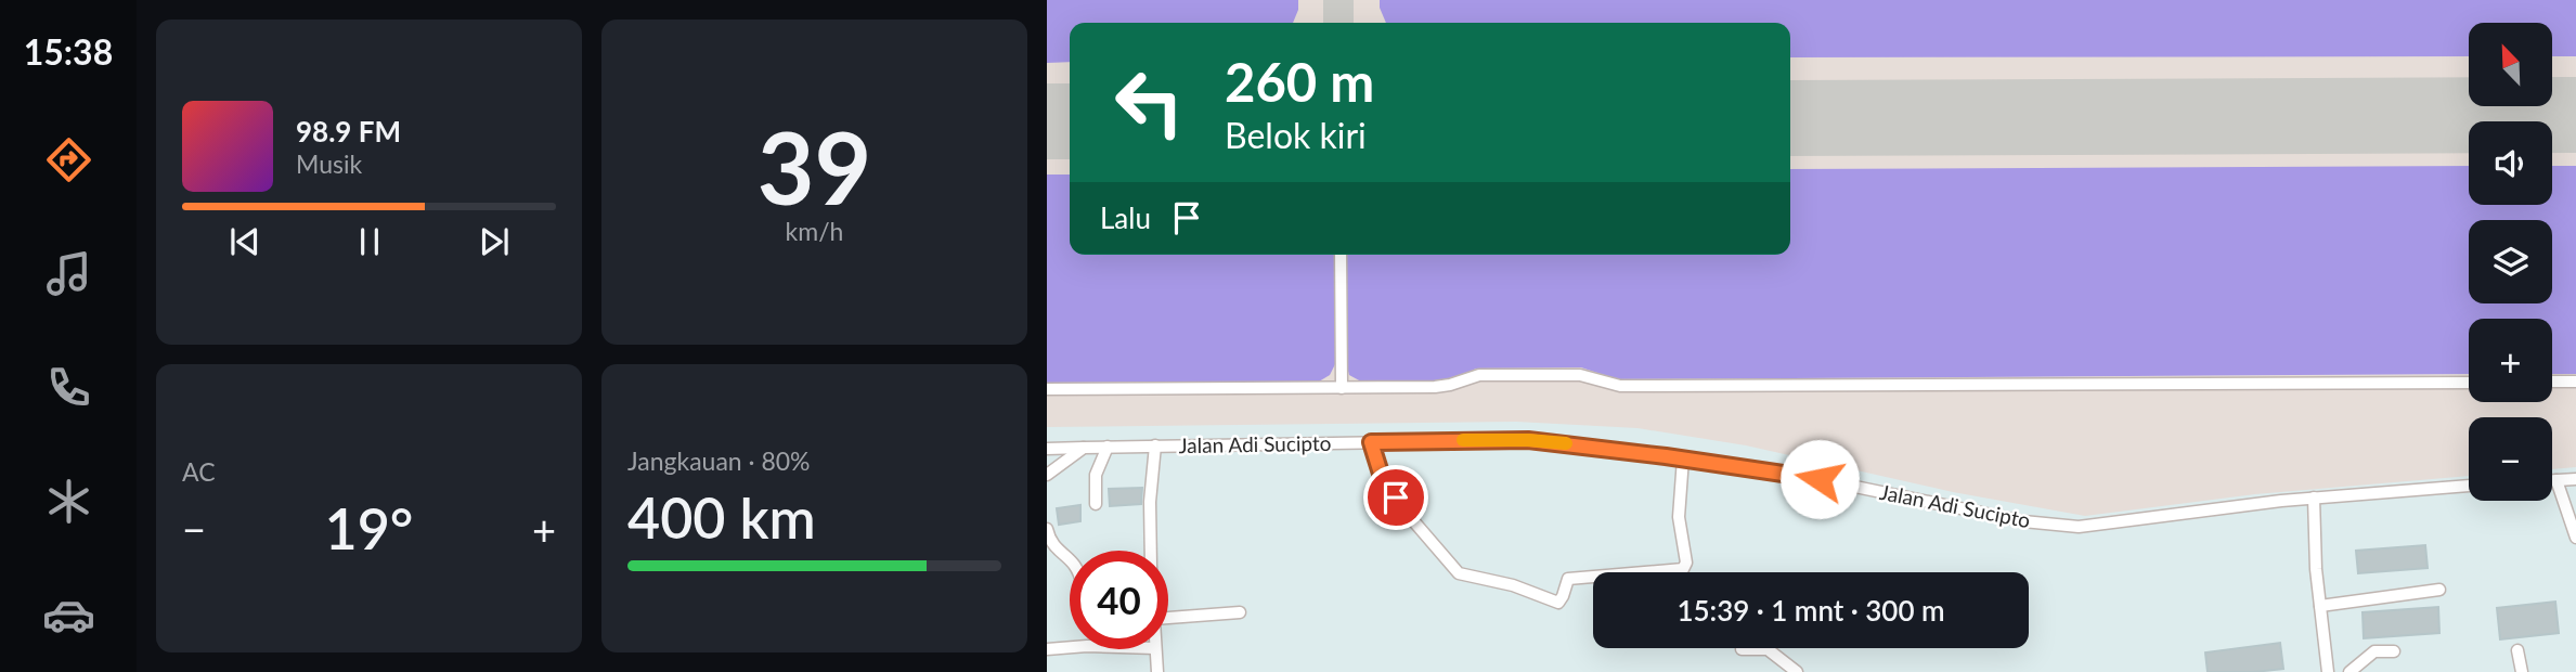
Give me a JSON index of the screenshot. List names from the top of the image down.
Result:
{
  "streets": {
    "street": ["Jalan Adi Sucipto"]
  },
  "north": "top left",
  "page": {
    "tabs": "15:38",
    "tile": [
      ["39", "km/h"],
      "AC",
      ["Jangkauan · 80%", "400 km"]
    ],
    "map_buttons": ["+", "−"],
    "turn": ["260 m", "Belok kiri"],
    "song": ["98.9 FM", "Musik"],
    "then": "Lalu",
    "heat": ["−", "19°", "+"],
    "limit": "40",
    "trip": "15:39 · 1 mnt · 300 m"
  }
}
